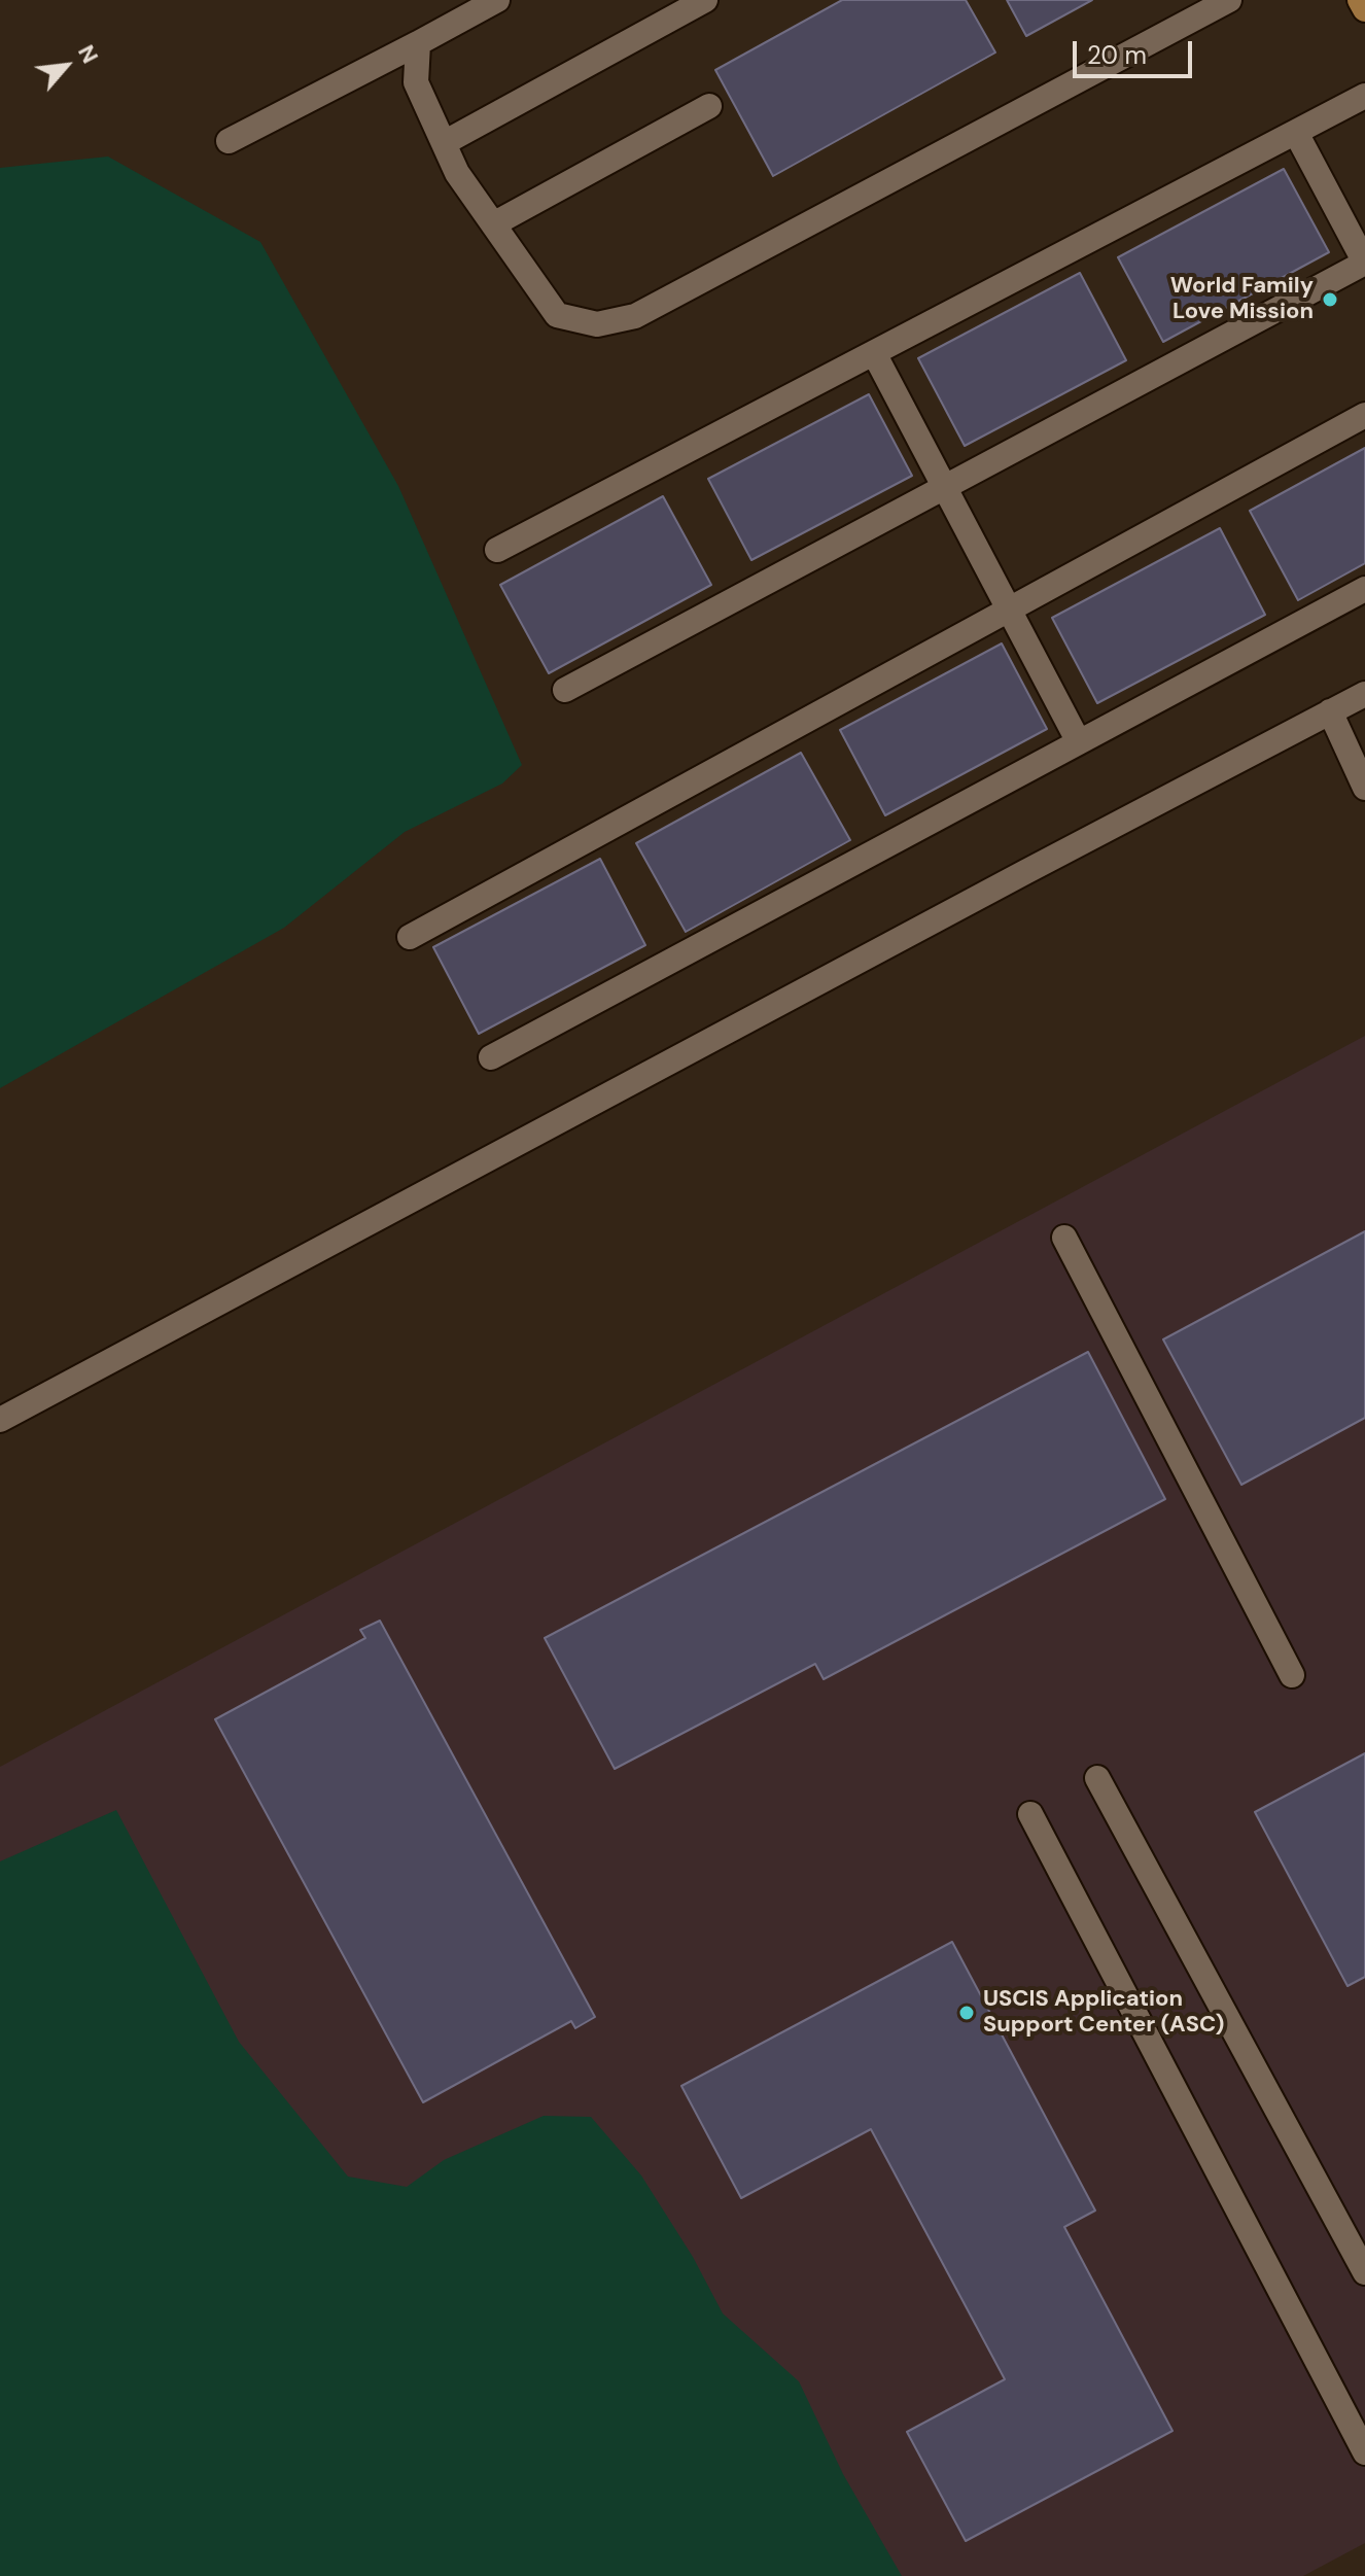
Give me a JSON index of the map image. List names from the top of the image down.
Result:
{
  "places": ["World Family Love Mission", "USCIS Application Support Center (ASC)"],
  "scale_bar": "20 m",
  "north": "top right"
}
